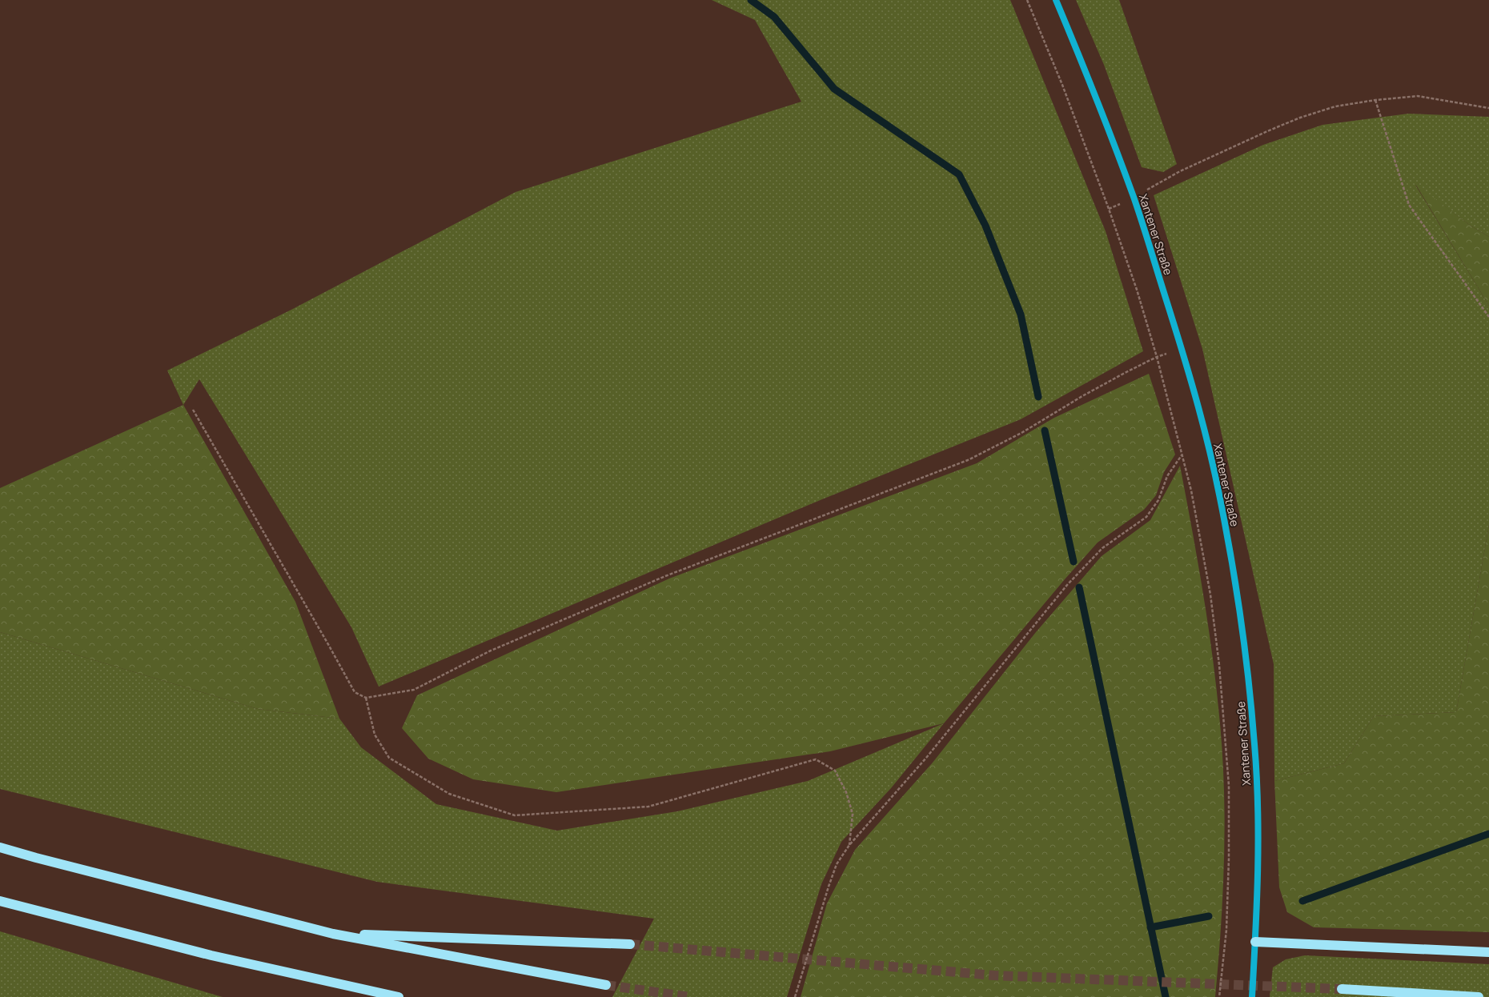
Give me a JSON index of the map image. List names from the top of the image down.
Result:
{
  "streets": {
    "main road": ["Xantener Straße"]
  }
}
